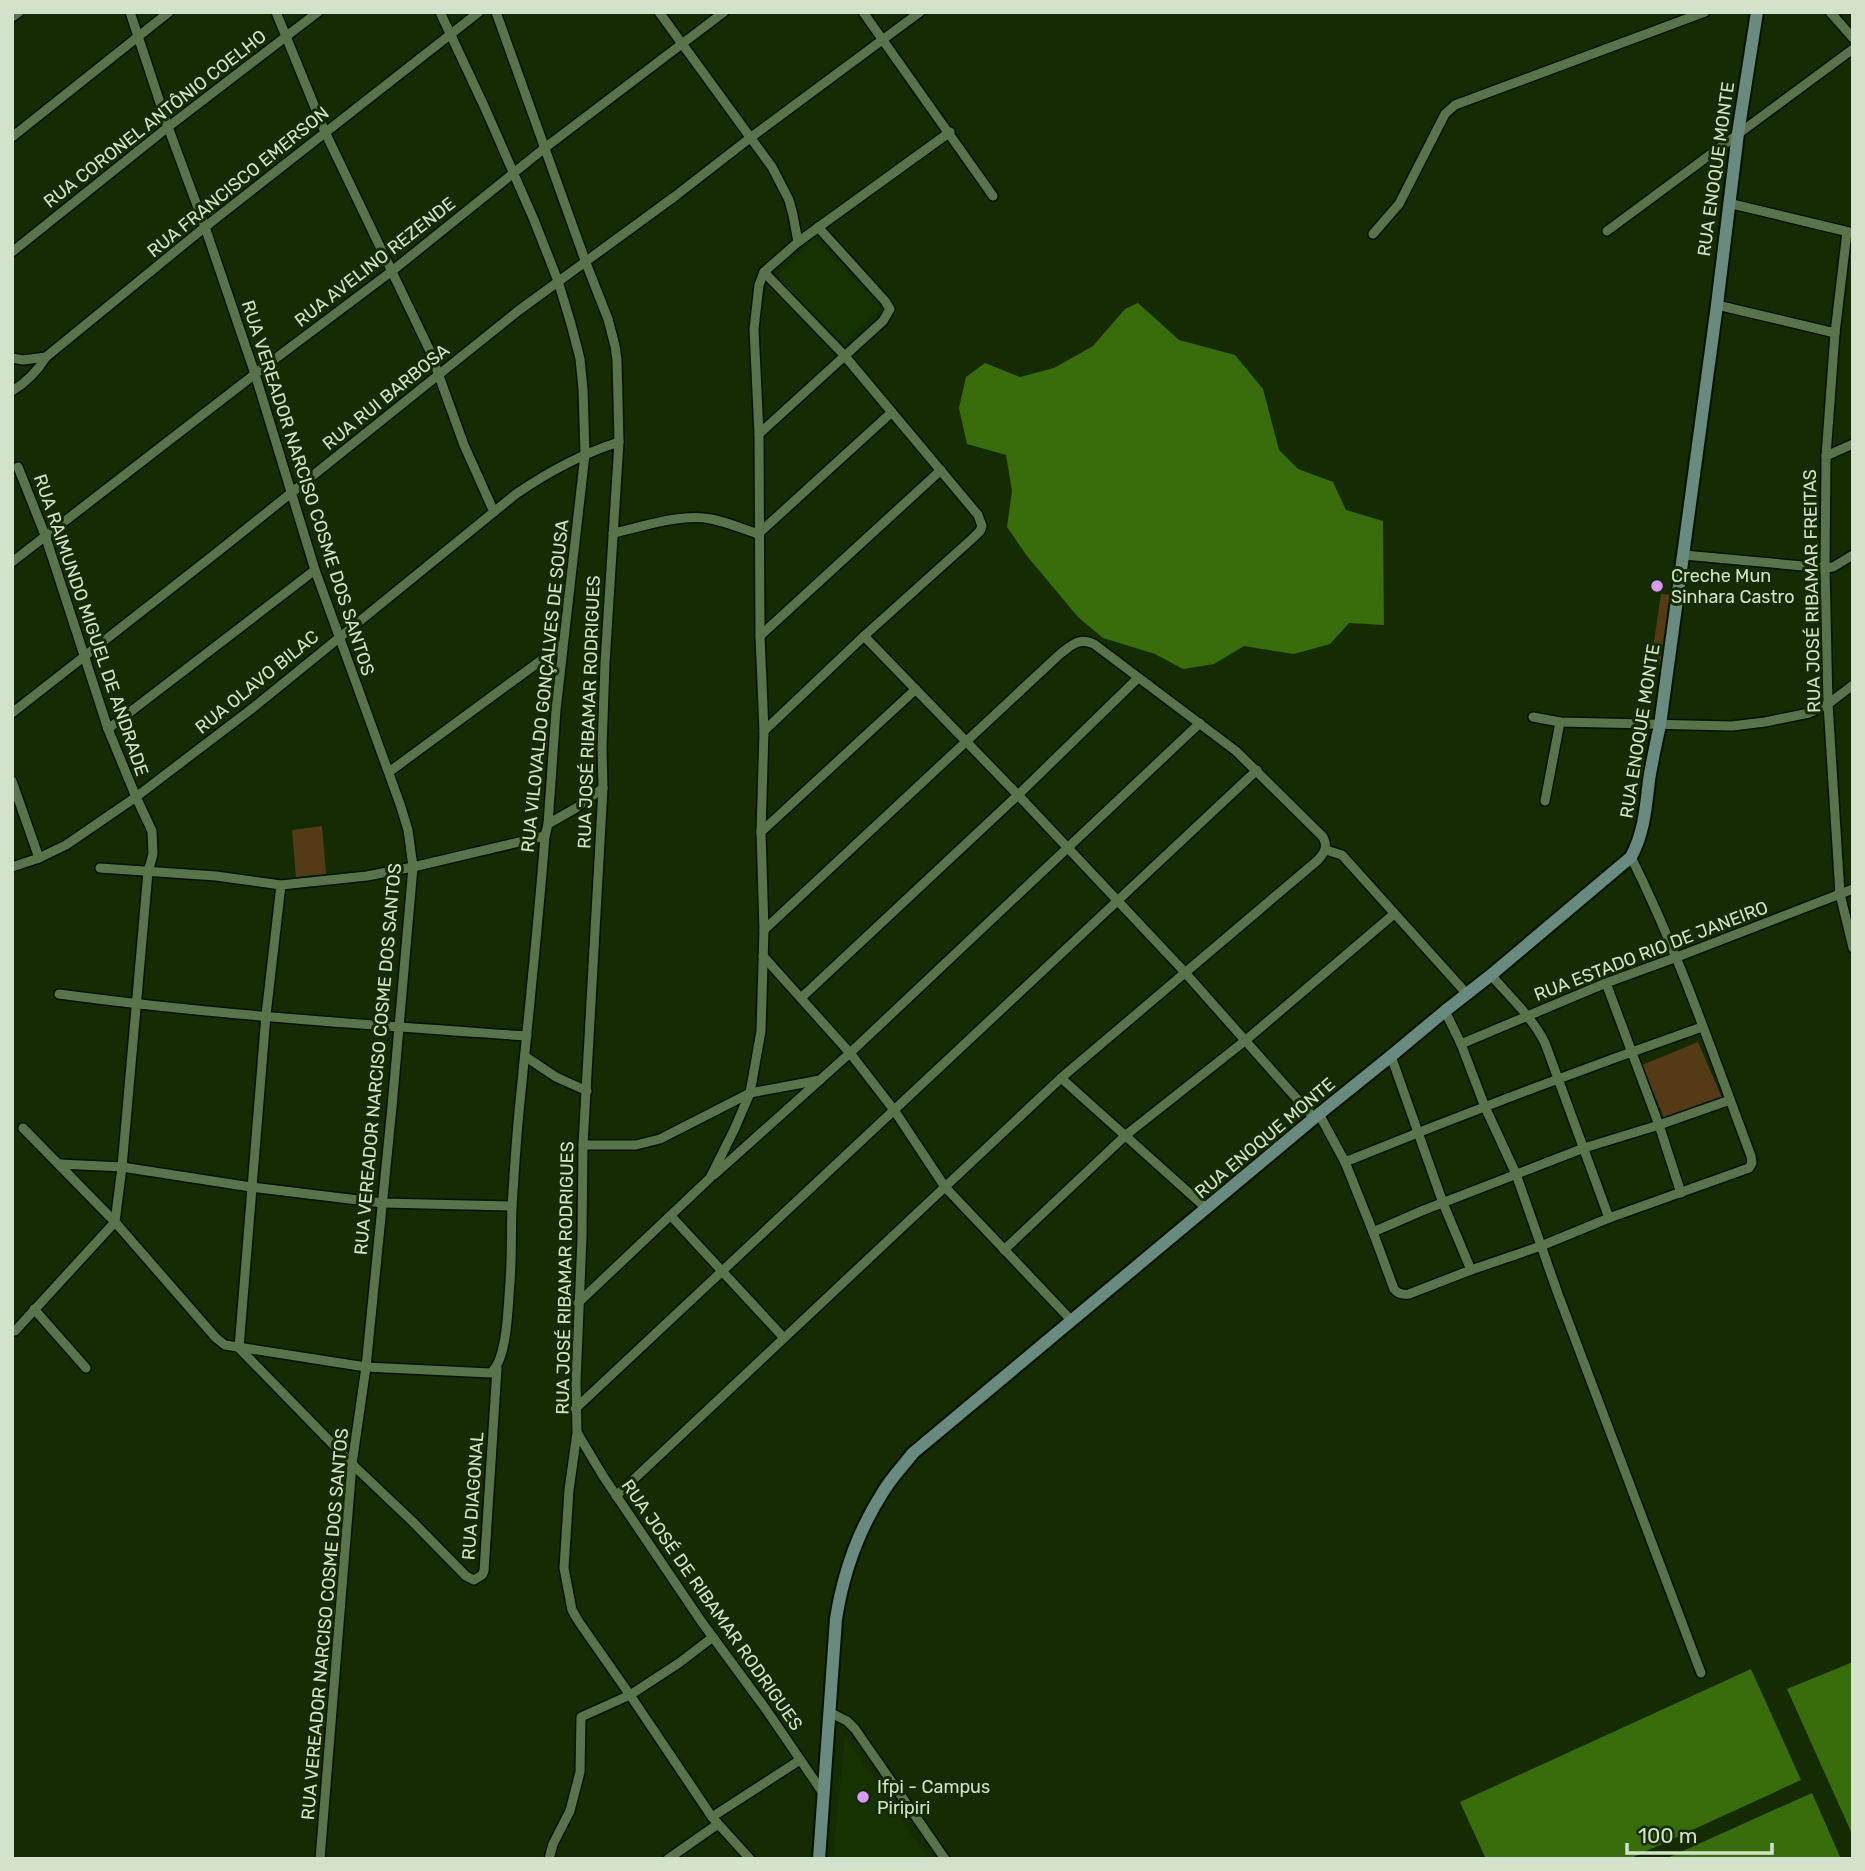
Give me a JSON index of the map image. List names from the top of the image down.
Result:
{
  "streets": {
    "main road": ["RUA ENOQUE MONTE"],
    "street": [
      "RUA CORONEL ANTÔNIO COELHO",
      "RUA FRANCISCO EMERSON",
      "RUA AVELINO REZENDE",
      "RUA RUI BARBOSA",
      "RUA VEREADOR NARCISO COSME DOS SANTOS",
      "RUA JOSÉ RIBAMAR FREITAS",
      "RUA RAIMUNDO MIGUEL DE ANDRADE",
      "RUA OLAVO BILAC",
      "RUA VILOVALDO GONÇALVES DE SOUSA",
      "RUA JOSÉ RIBAMAR RODRIGUES",
      "RUA ESTADO RIO DE JANEIRO",
      "RUA DIAGONAL",
      "RUA JOSÉ DE RIBAMAR RODRIGUES"
    ]
  },
  "crossings": [
    ["RUA CORONEL ANTÔNIO COELHO", "RUA VEREADOR NARCISO COSME DOS SANTOS"],
    ["RUA ENOQUE MONTE", "RUA JOSÉ DE RIBAMAR RODRIGUES"],
    ["RUA FRANCISCO EMERSON", "RUA VEREADOR NARCISO COSME DOS SANTOS"],
    ["RUA FRANCISCO EMERSON", "RUA VILOVALDO GONÇALVES DE SOUSA"],
    ["RUA AVELINO REZENDE", "RUA VEREADOR NARCISO COSME DOS SANTOS"],
    ["RUA AVELINO REZENDE", "RUA RAIMUNDO MIGUEL DE ANDRADE"],
    ["RUA AVELINO REZENDE", "RUA VILOVALDO GONÇALVES DE SOUSA"],
    ["RUA AVELINO REZENDE", "RUA JOSÉ RIBAMAR RODRIGUES"],
    ["RUA RUI BARBOSA", "RUA VEREADOR NARCISO COSME DOS SANTOS"],
    ["RUA RUI BARBOSA", "RUA RAIMUNDO MIGUEL DE ANDRADE"],
    ["RUA RUI BARBOSA", "RUA VILOVALDO GONÇALVES DE SOUSA"],
    ["RUA RUI BARBOSA", "RUA JOSÉ RIBAMAR RODRIGUES"],
    ["RUA VEREADOR NARCISO COSME DOS SANTOS", "RUA OLAVO BILAC"],
    ["RUA VEREADOR NARCISO COSME DOS SANTOS", "RUA DIAGONAL"],
    ["RUA JOSÉ RIBAMAR FREITAS", "RUA ESTADO RIO DE JANEIRO"],
    ["RUA RAIMUNDO MIGUEL DE ANDRADE", "RUA OLAVO BILAC"],
    ["RUA OLAVO BILAC", "RUA VILOVALDO GONÇALVES DE SOUSA"],
    ["RUA OLAVO BILAC", "RUA JOSÉ RIBAMAR RODRIGUES"],
    ["RUA VILOVALDO GONÇALVES DE SOUSA", "RUA DIAGONAL"],
    ["RUA JOSÉ RIBAMAR RODRIGUES", "RUA JOSÉ DE RIBAMAR RODRIGUES"]
  ],
  "places": ["Creche Mun Sinhara Castro", "Ifpi - Campus Piripiri"],
  "scale_bar": "100 m"
}
